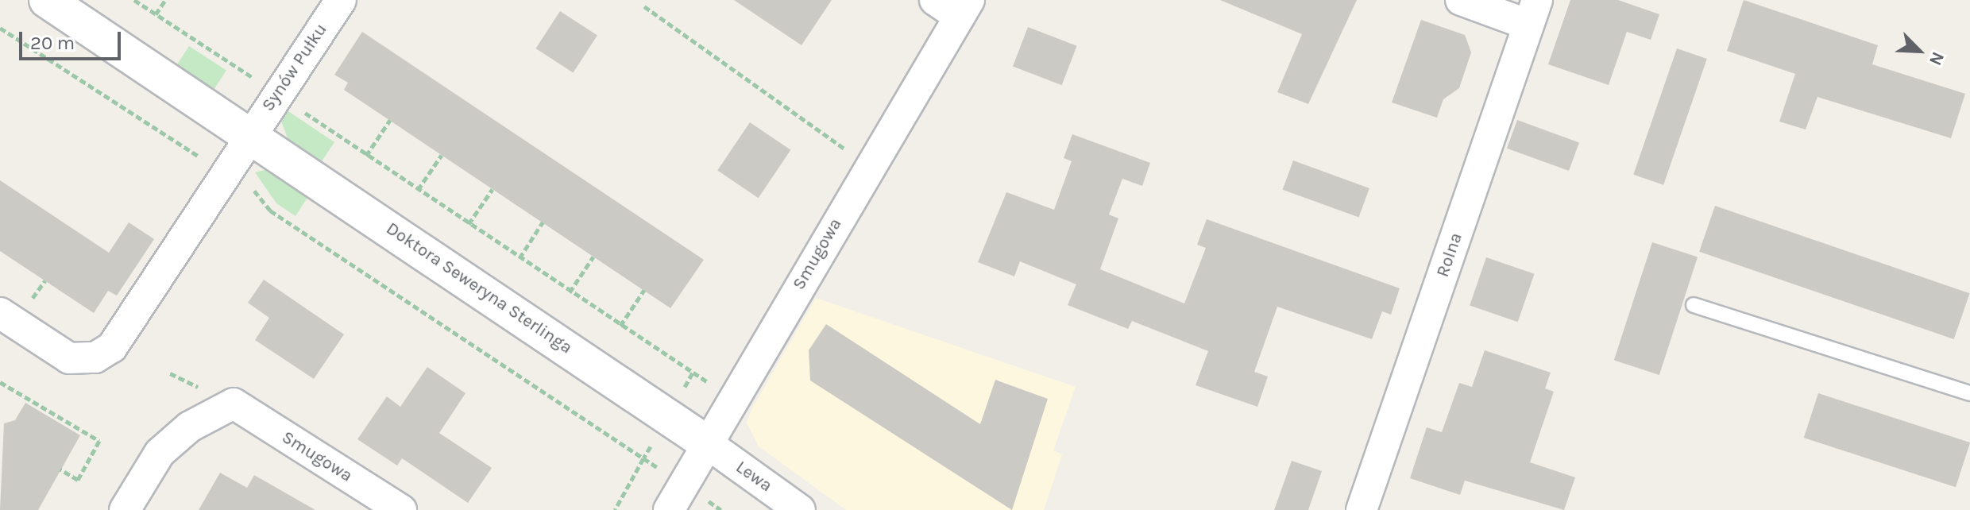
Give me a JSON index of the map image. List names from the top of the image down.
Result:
{
  "streets": {
    "street": [
      "Synów Pułku",
      "Smugowa",
      "Rolna",
      "Doktora Seweryna Sterlinga",
      "Lewa"
    ]
  },
  "crossings": [
    ["Synów Pułku", "Doktora Seweryna Sterlinga"],
    ["Smugowa", "Doktora Seweryna Sterlinga"],
    ["Smugowa", "Lewa"],
    ["Doktora Seweryna Sterlinga", "Lewa"]
  ],
  "scale_bar": "20 m",
  "north": "bottom right"
}
